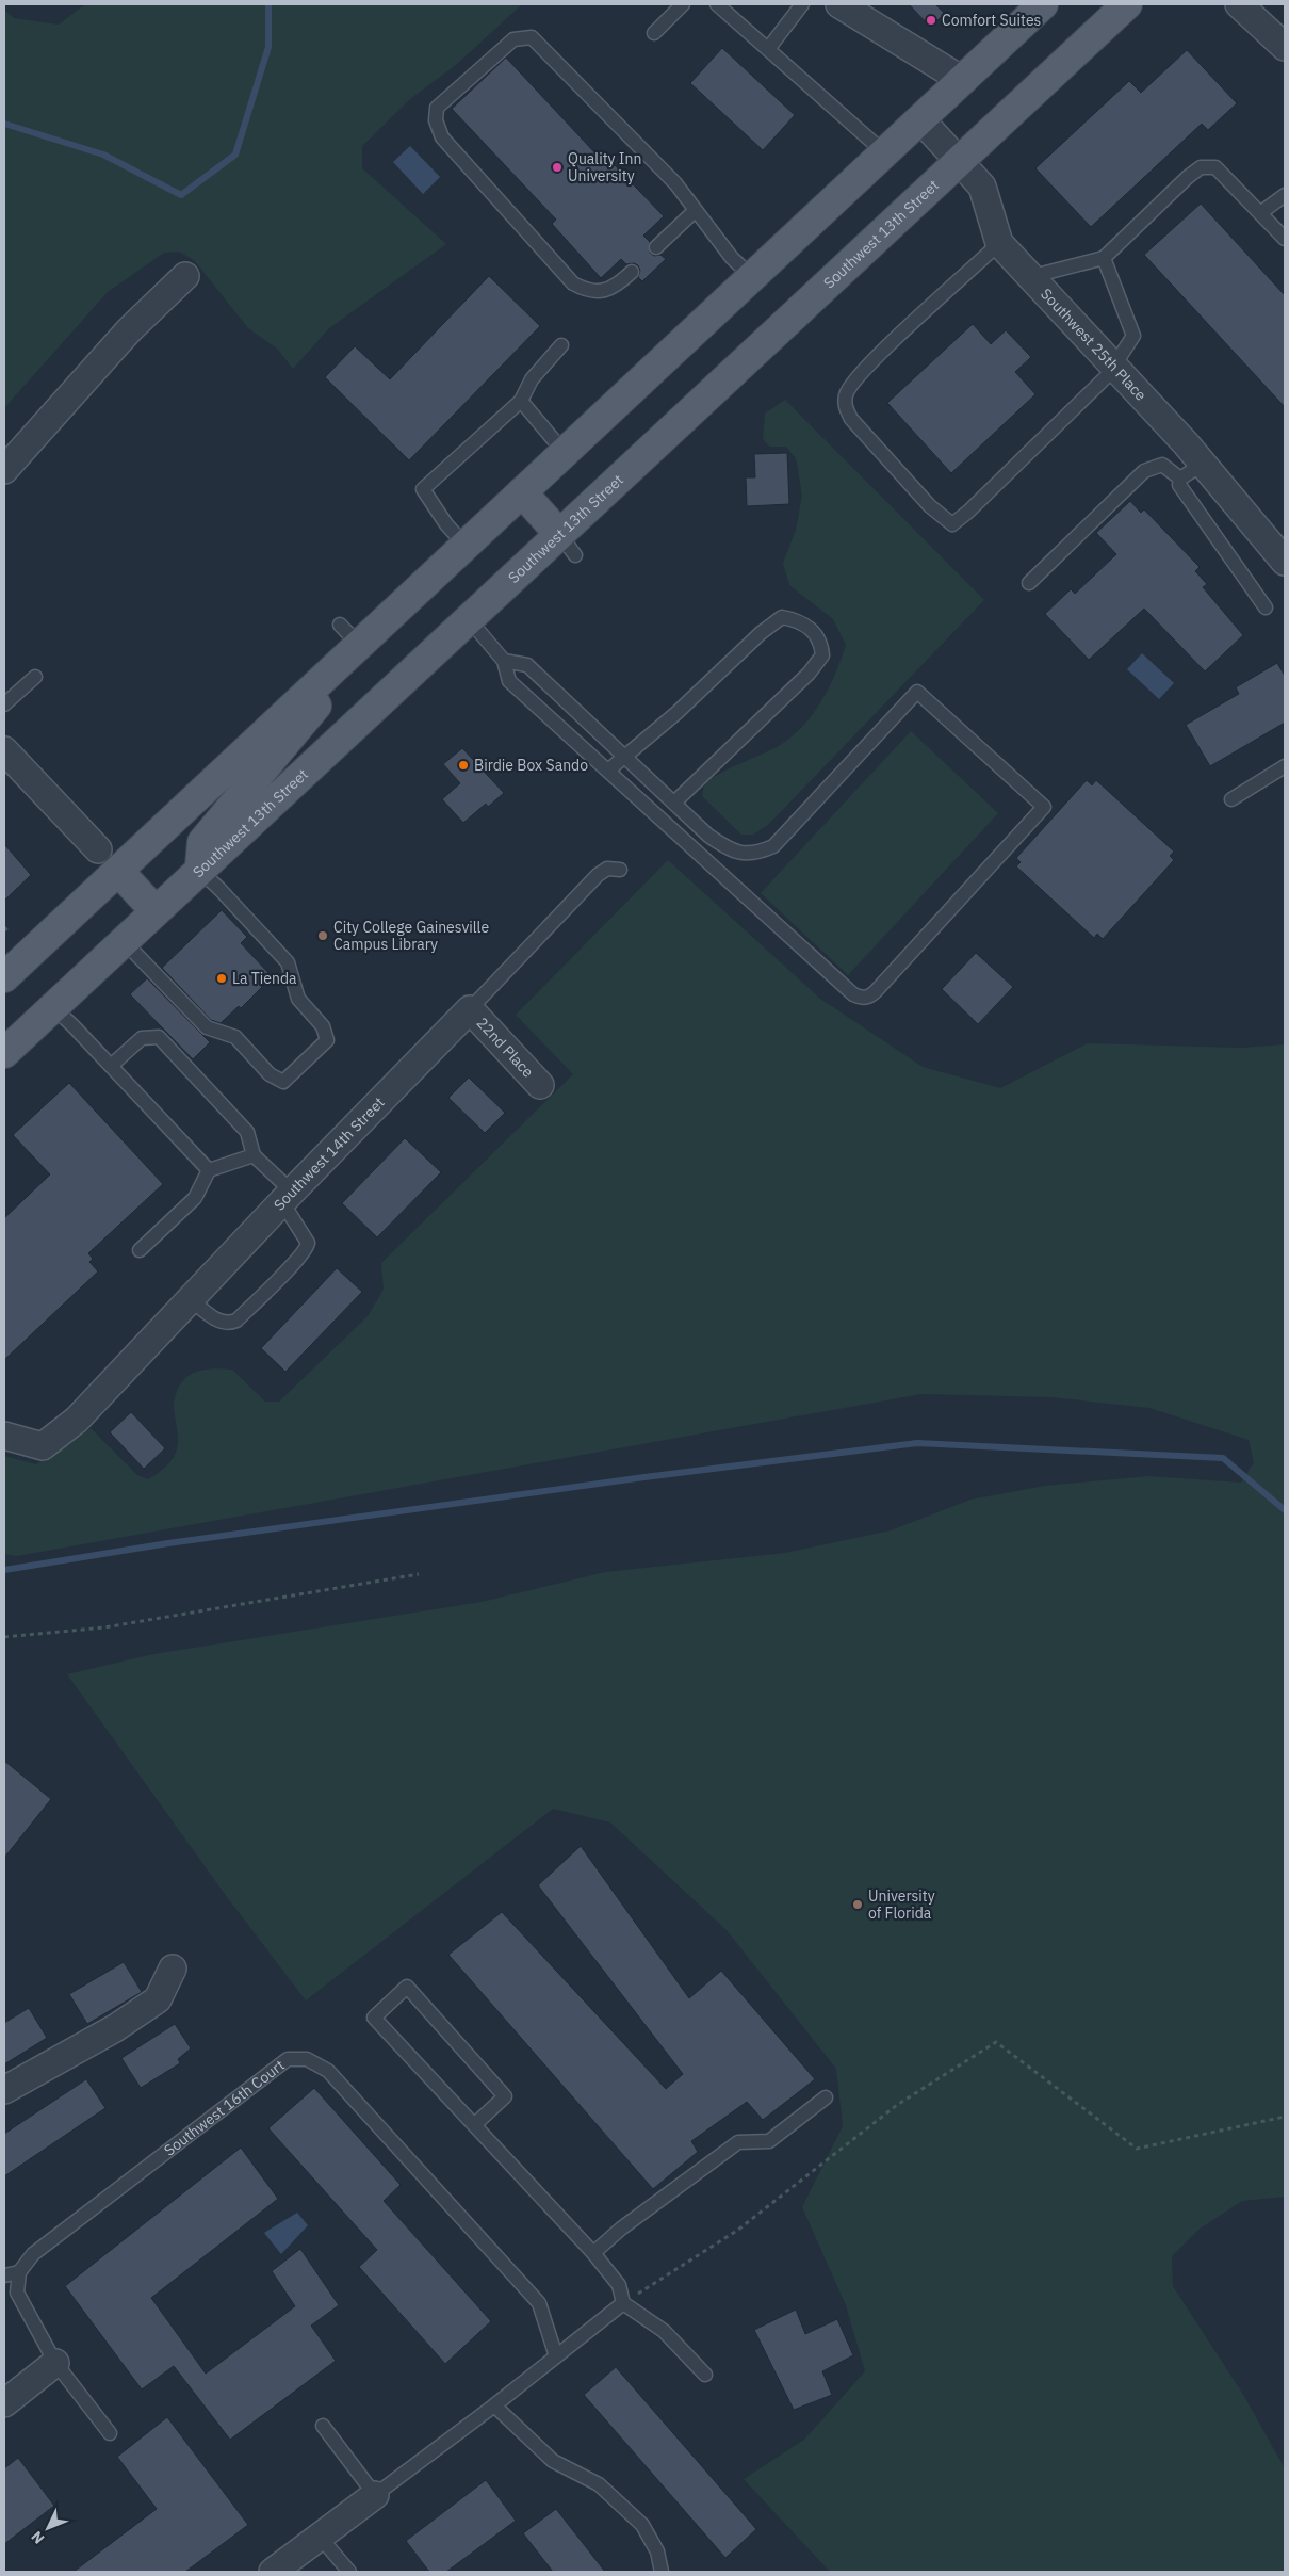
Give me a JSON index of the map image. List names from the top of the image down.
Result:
{
  "streets": {
    "main road": ["Southwest 13th Street"],
    "street": ["Southwest 25th Place", "22nd Place", "Southwest 14th Street"],
    "lane": ["Southwest 16th Court"]
  },
  "crossings": [
    ["Southwest 13th Street", "Southwest 25th Place"],
    ["22nd Place", "Southwest 14th Street"]
  ],
  "places": [
    "Comfort Suites",
    "Quality Inn University",
    "Birdie Box Sando",
    "City College Gainesville Campus Library",
    "La Tienda",
    "University of Florida"
  ],
  "north": "bottom left"
}
